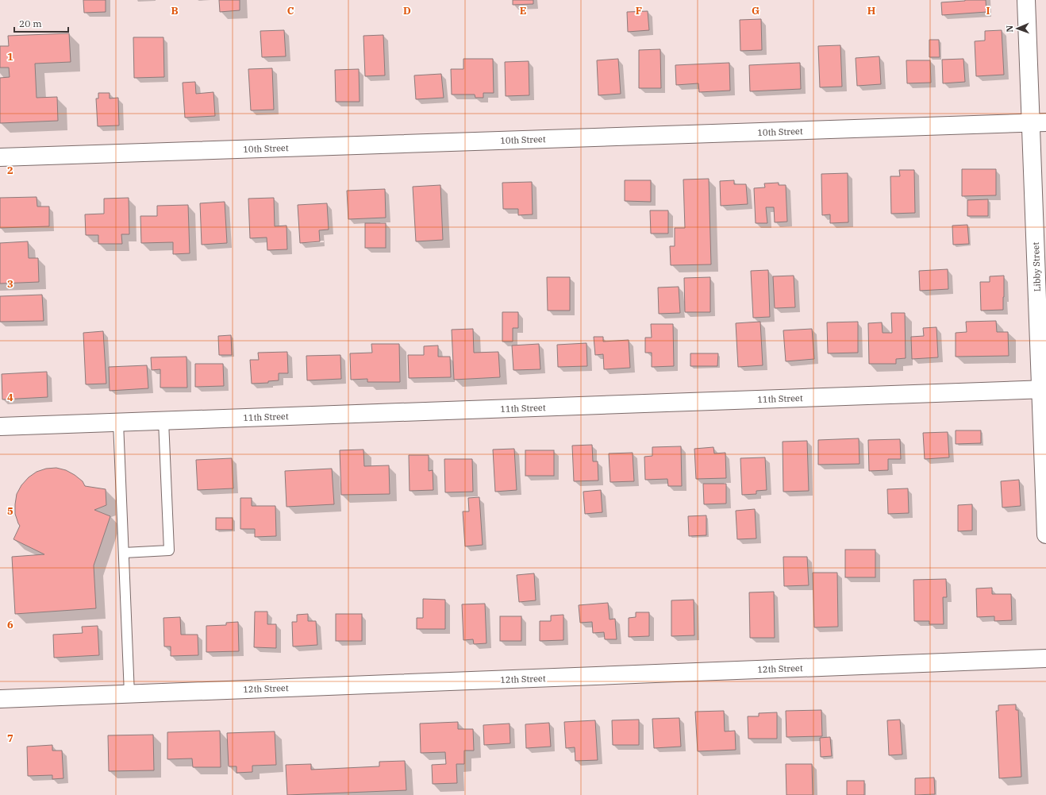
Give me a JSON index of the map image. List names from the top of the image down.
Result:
{
  "streets": {
    "street": [
      "10th Street",
      "Libby Street",
      "11th Street",
      "12th Street"
    ]
  },
  "crossings": [
    ["10th Street", "Libby Street"],
    ["Libby Street", "11th Street"]
  ],
  "scale_bar": "20 m",
  "north": "left",
  "grid": {
    "columns": [
      "B",
      "C",
      "D",
      "E",
      "F",
      "G",
      "H",
      "I"
    ],
    "rows": [
      "1",
      "2",
      "3",
      "4",
      "5",
      "6",
      "7"
    ]
  }
}
